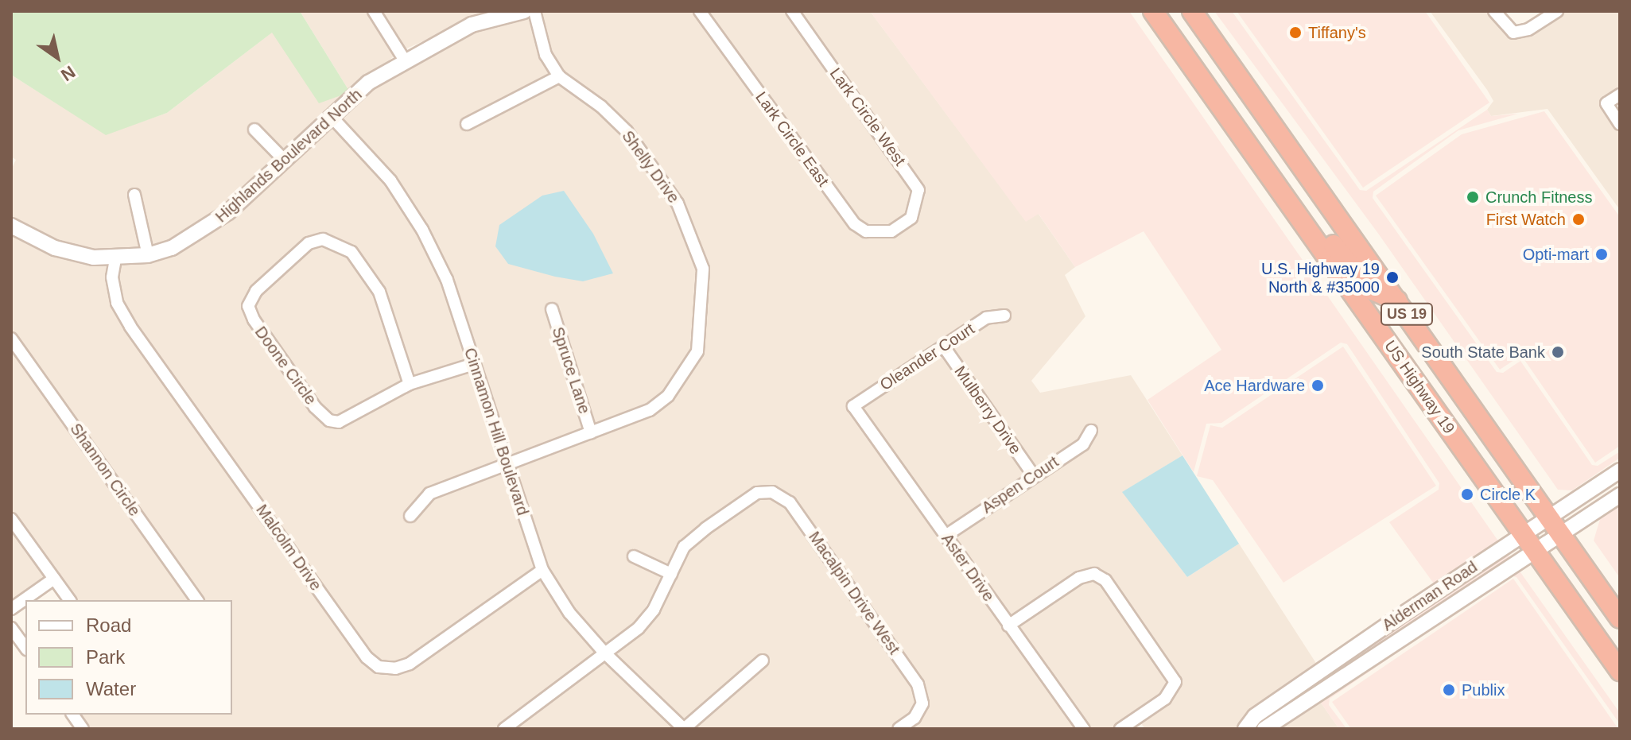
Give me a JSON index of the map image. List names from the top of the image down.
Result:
{
  "streets": {
    "highway": ["US 19", "US Highway 19"],
    "street": [
      "Lark Circle West",
      "Lark Circle East",
      "Highlands Boulevard North",
      "Shelly Drive",
      "Oleander Court",
      "Doone Circle",
      "Spruce Lane",
      "Mulberry Drive",
      "Cinnamon Hill Boulevard",
      "Shannon Circle",
      "Aspen Court",
      "Malcolm Drive",
      "Aster Drive",
      "Macalpin Drive West",
      "Alderman Road"
    ]
  },
  "crossings": [
    ["Lark Circle West", "Lark Circle East"],
    ["Highlands Boulevard North", "Cinnamon Hill Boulevard"],
    ["Highlands Boulevard North", "Malcolm Drive"],
    ["Shelly Drive", "Spruce Lane"],
    ["Shelly Drive", "Cinnamon Hill Boulevard"],
    ["Oleander Court", "Mulberry Drive"],
    ["Oleander Court", "Aster Drive"],
    ["Doone Circle", "Cinnamon Hill Boulevard"],
    ["US Highway 19", "Alderman Road"],
    ["Mulberry Drive", "Aspen Court"],
    ["Cinnamon Hill Boulevard", "Malcolm Drive"],
    ["Aspen Court", "Aster Drive"]
  ],
  "places": [
    "Tiffany's",
    "Crunch Fitness",
    "First Watch",
    "Opti-mart",
    "U.S. Highway 19 North & #35000",
    "South State Bank",
    "Ace Hardware",
    "Circle K",
    "Publix"
  ],
  "legend": ["Road", "Park", "Water"],
  "north": "bottom right"
}
